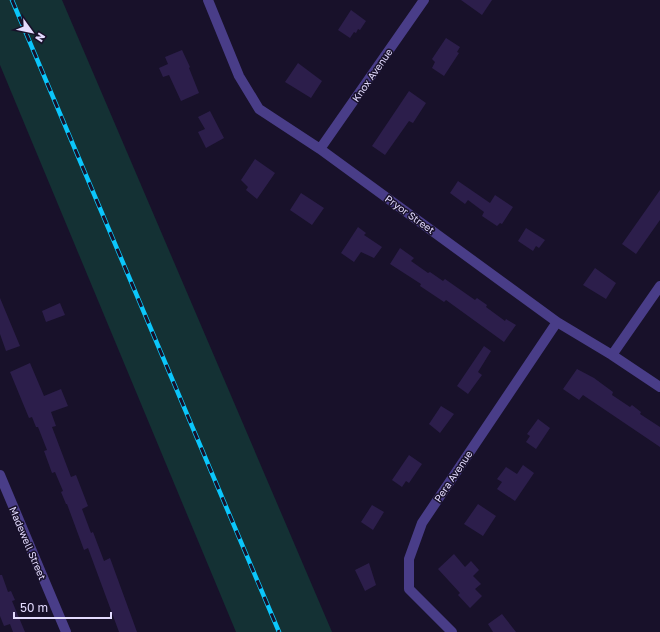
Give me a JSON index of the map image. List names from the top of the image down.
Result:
{
  "streets": {
    "street": [
      "Knox Avenue",
      "Pryor Street",
      "Pera Avenue",
      "Madewell Street"
    ]
  },
  "crossings": [
    ["Knox Avenue", "Pryor Street"],
    ["Pryor Street", "Pera Avenue"]
  ],
  "scale_bar": "50 m",
  "north": "bottom right"
}
